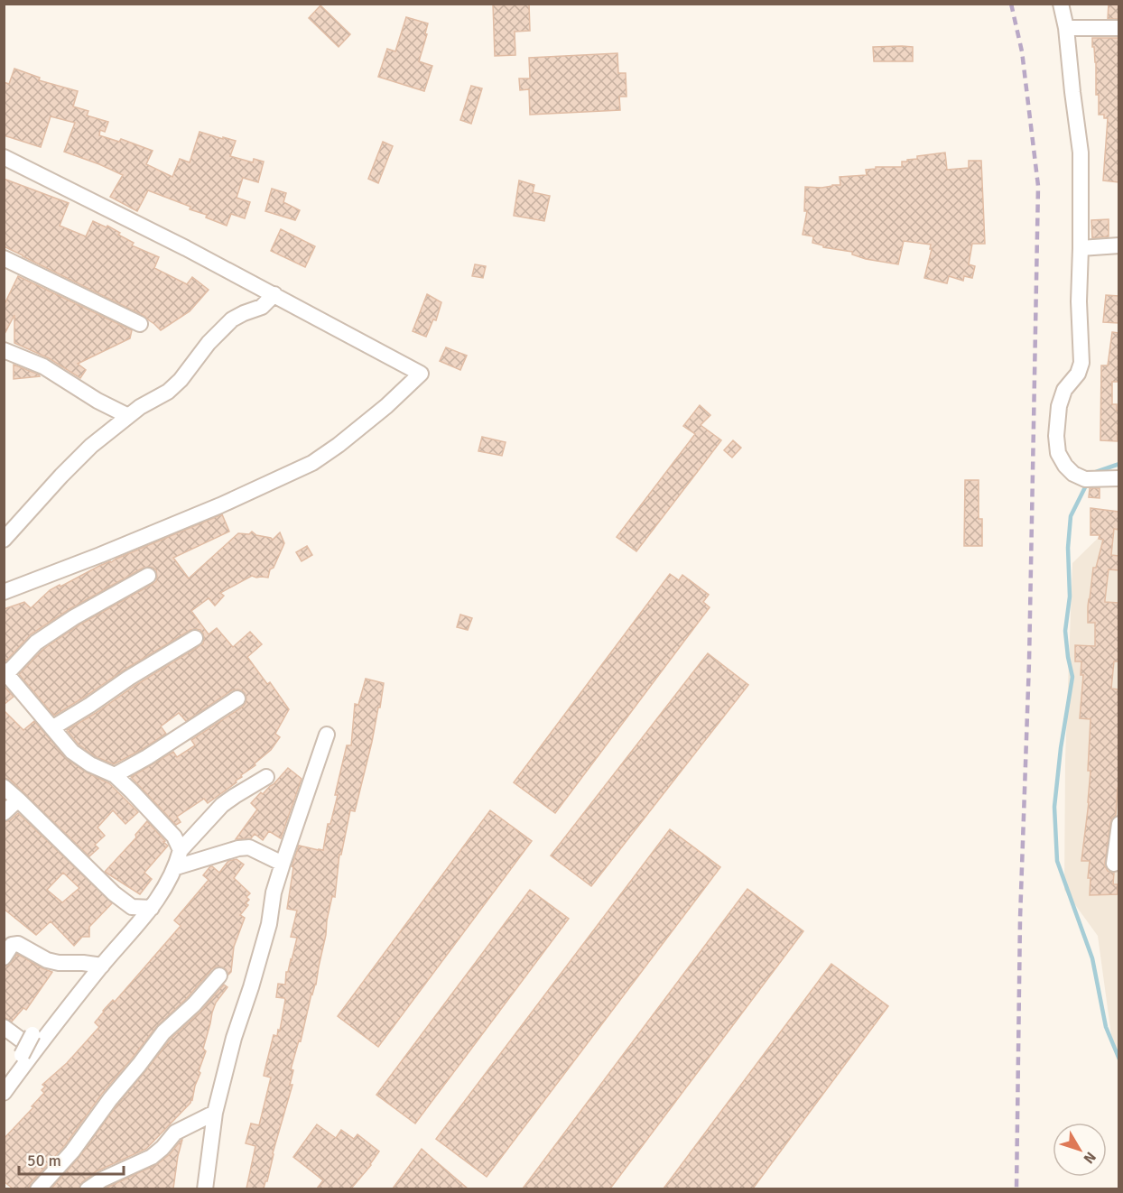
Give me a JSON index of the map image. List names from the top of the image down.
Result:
{
  "scale_bar": "50 m",
  "north": "bottom right"
}
